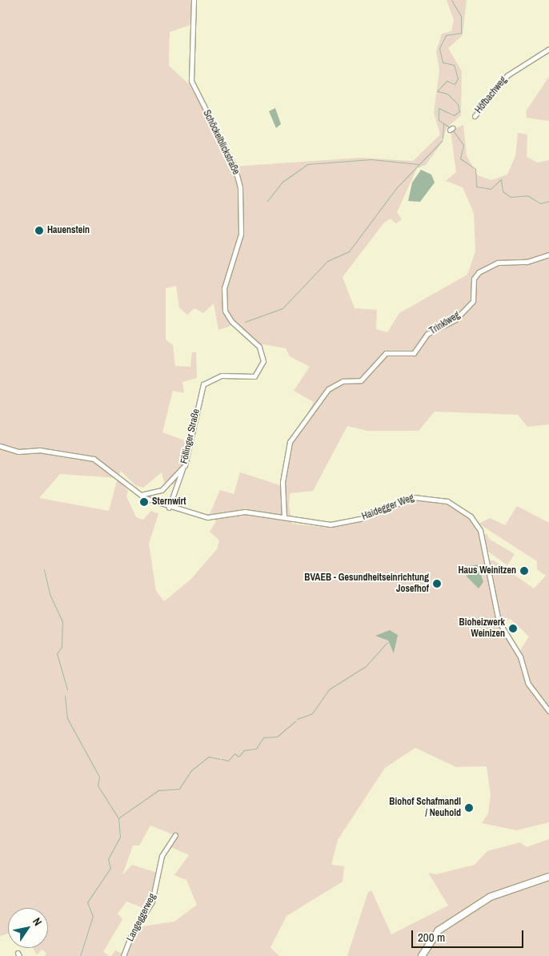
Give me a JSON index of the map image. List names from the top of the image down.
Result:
{
  "streets": {
    "street": [
      "Höfbachweg",
      "Schöckelblickstraße",
      "Trinklweg",
      "Föllinger Straße",
      "Haidegger Weg",
      "Langeggerweg"
    ]
  },
  "crossings": [
    ["Schöckelblickstraße", "Föllinger Straße"],
    ["Trinklweg", "Haidegger Weg"],
    ["Föllinger Straße", "Haidegger Weg"]
  ],
  "places": [
    "Hauenstein",
    "Sternwirt",
    "Haus Weinitzen",
    "BVAEB - Gesundheitseinrichtung Josefhof",
    "Bioheizwerk Weinizen",
    "Biohof Schafmandl / Neuhold"
  ],
  "scale_bar": "200 m",
  "north": "top right"
}
